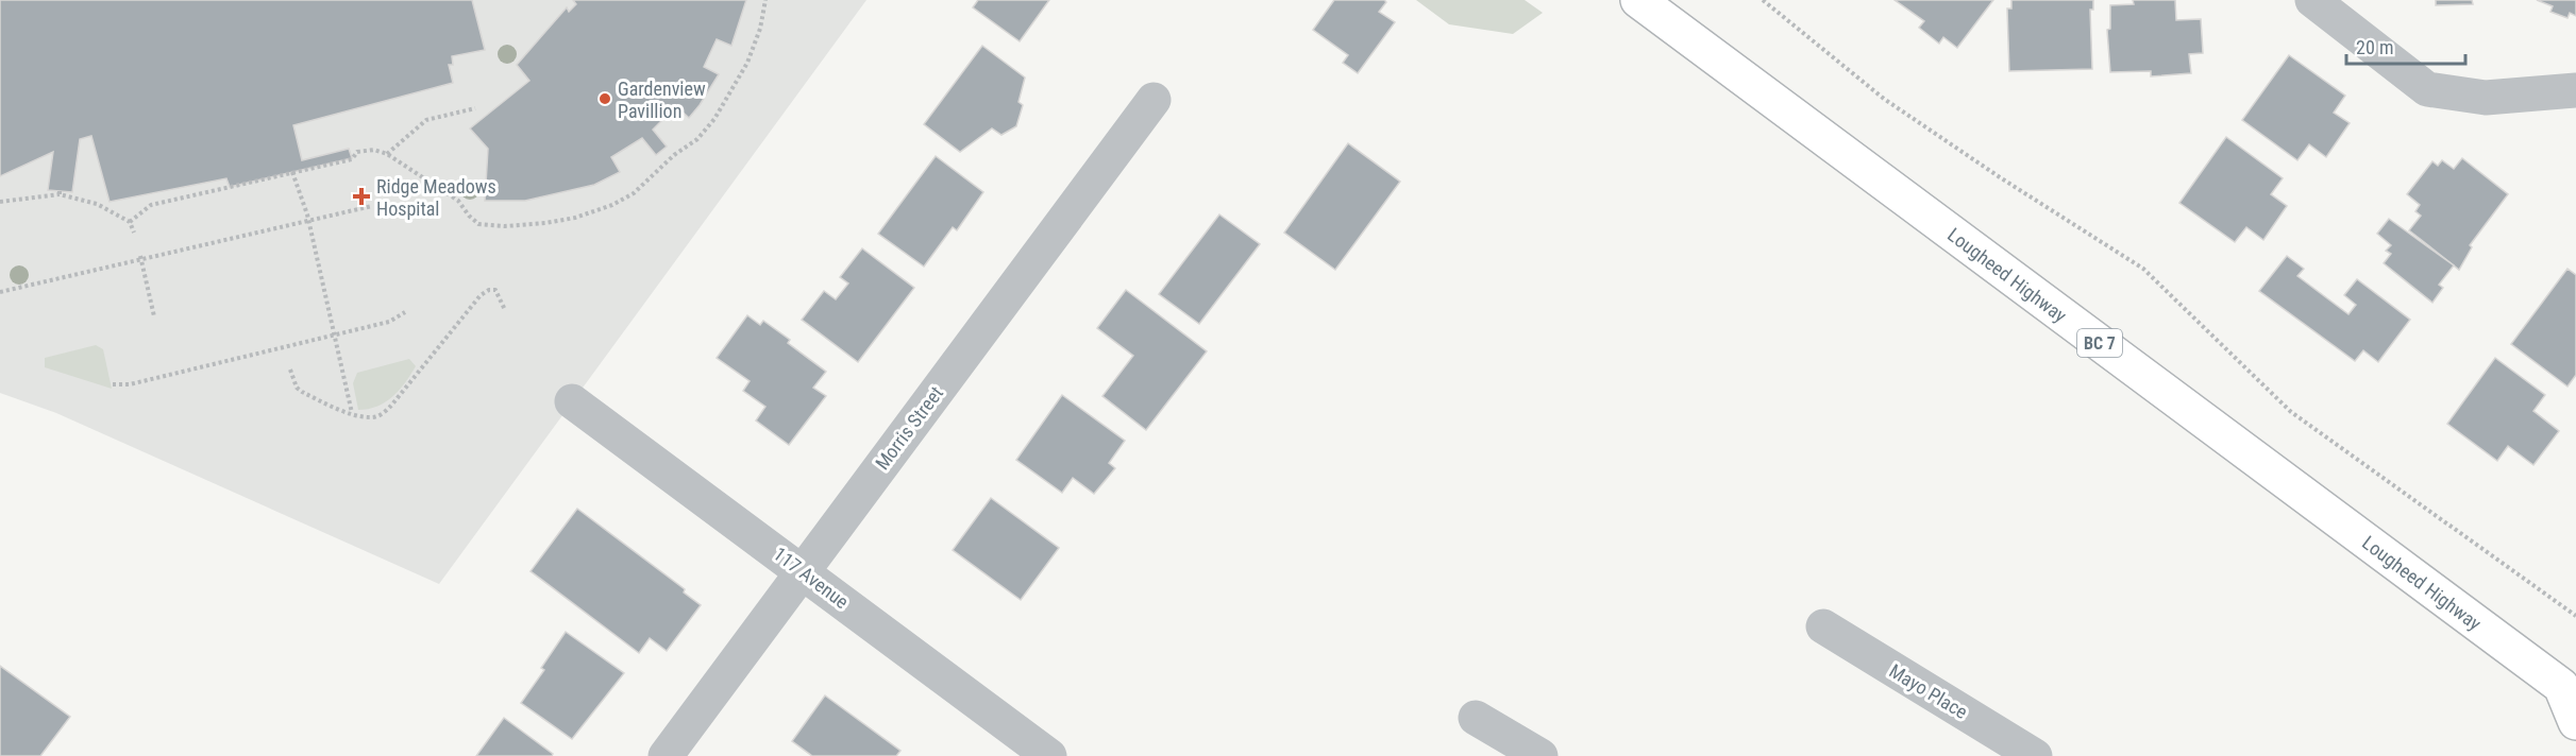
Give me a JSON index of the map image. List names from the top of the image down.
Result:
{
  "streets": {
    "highway": ["Lougheed Highway", "BC 7"],
    "street": ["Morris Street", "117 Avenue", "Mayo Place"]
  },
  "crossings": [
    ["Morris Street", "117 Avenue"]
  ],
  "places": {
    "other": ["Gardenview Pavillion"],
    "health": ["Ridge Meadows Hospital"]
  },
  "scale_bar": "20 m"
}
